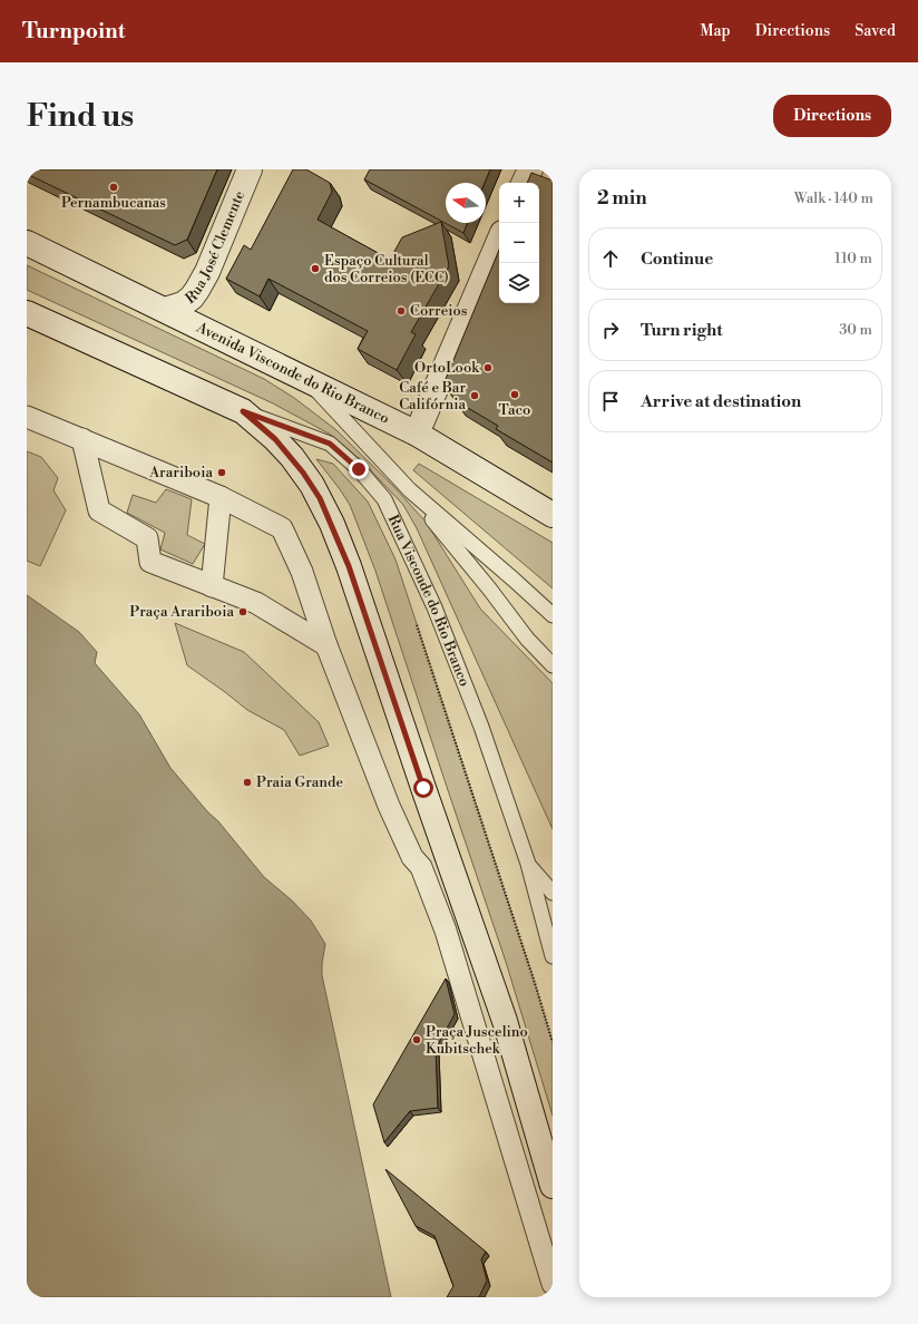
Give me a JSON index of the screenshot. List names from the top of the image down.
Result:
{
  "streets": {
    "main road": ["Rua José Clemente", "Avenida Visconde do Rio Branco"],
    "lane": ["Rua Visconde do Rio Branco"]
  },
  "crossings": [
    ["Rua José Clemente", "Avenida Visconde do Rio Branco"]
  ],
  "places": [
    "Pernambucanas",
    "Espaço Cultural dos Correios (ECC)",
    "Correios",
    "OrtoLook",
    "Taco",
    "Café e Bar Califórnia",
    "Arariboia",
    "Praça Arariboia",
    "Praia Grande",
    "Praça Juscelino Kubitschek"
  ],
  "north": "left",
  "page": {
    "header": "Turnpoint",
    "nav": ["Map", "Directions", "Saved"],
    "buttons": "Directions",
    "title": "Find us",
    "heading": ["2 min", "Walk · 140 m"],
    "map_buttons": ["+", "−"],
    "list": [
      ["Continue", "110 m"],
      ["Turn right", "30 m"],
      "Arrive at destination"
    ]
  }
}
